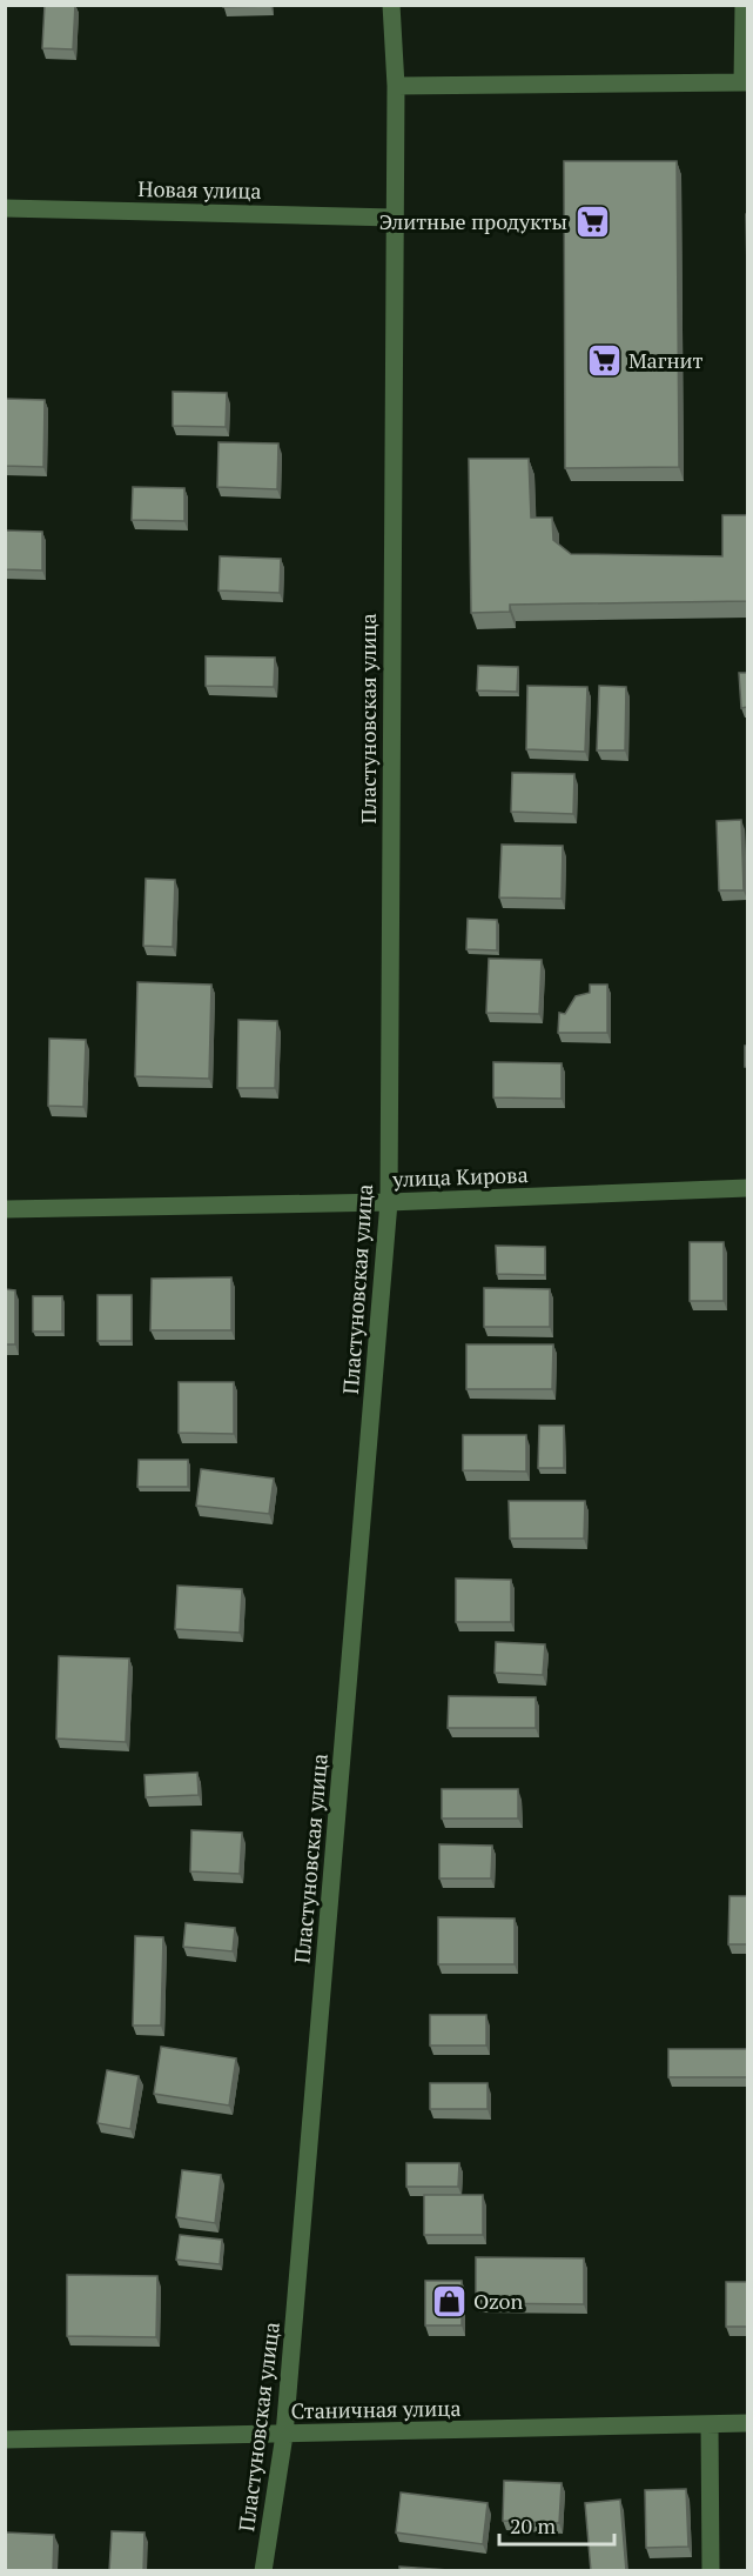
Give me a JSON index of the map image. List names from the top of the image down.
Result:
{
  "streets": {
    "street": [
      "Новая улица",
      "Пластуновская улица",
      "улица Кирова",
      "Станичная улица"
    ]
  },
  "crossings": [
    ["Новая улица", "Пластуновская улица"],
    ["Пластуновская улица", "улица Кирова"],
    ["Пластуновская улица", "Станичная улица"]
  ],
  "places": {
    "supermarket": ["Элитные продукты", "Магнит"],
    "shop": ["Ozon"]
  },
  "scale_bar": "20 m"
}
